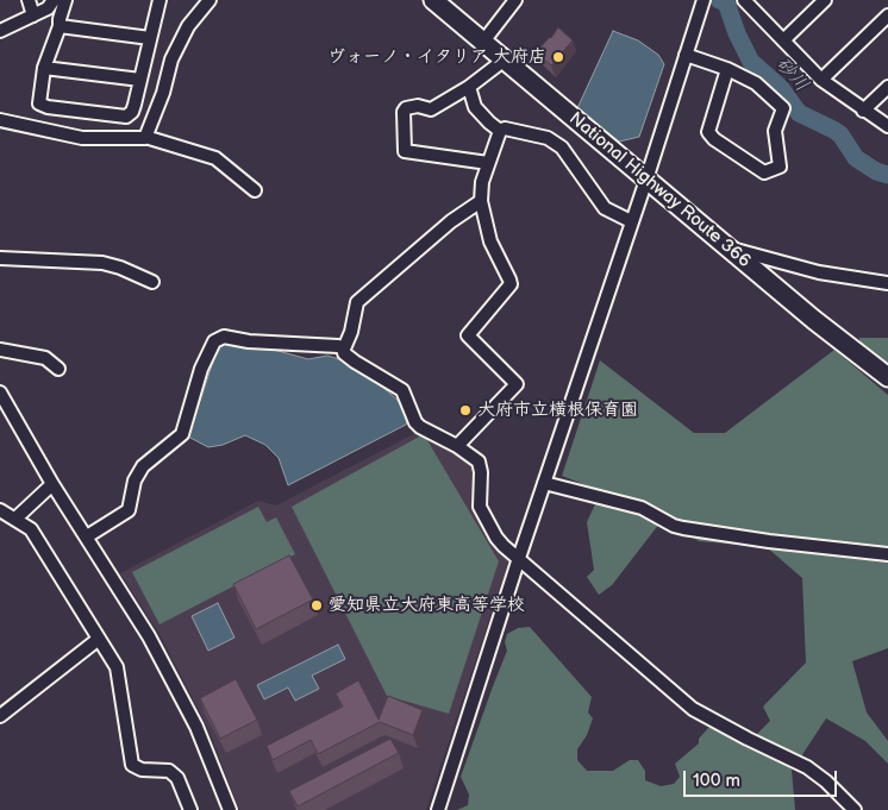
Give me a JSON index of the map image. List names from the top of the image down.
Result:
{
  "streets": {
    "highway": ["National Highway Route 366"]
  },
  "water": ["砂川"],
  "places": ["ヴォーノ・イタリア 大府店", "大府市立横根保育園", "愛知県立大府東高等学校"],
  "scale_bar": "100 m"
}
